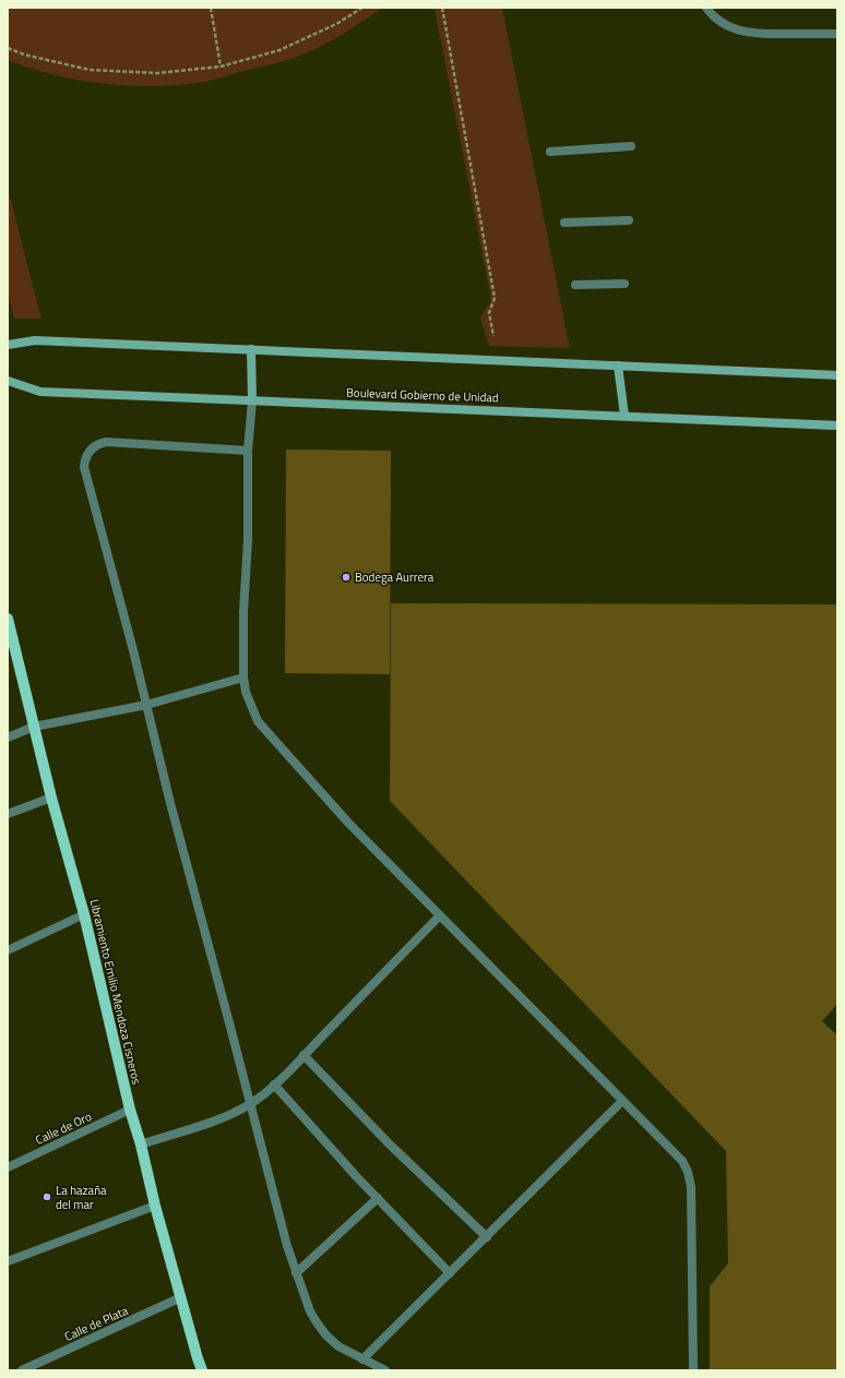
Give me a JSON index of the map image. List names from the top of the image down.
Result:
{
  "streets": {
    "main road": ["Libramiento Emilio Mendoza Cisneros"],
    "street": ["Boulevard Gobierno de Unidad", "Calle de Oro", "Calle de Plata"]
  },
  "crossings": [
    ["Libramiento Emilio Mendoza Cisneros", "Calle de Oro"],
    ["Libramiento Emilio Mendoza Cisneros", "Calle de Plata"]
  ],
  "places": ["Bodega Aurrera", "La hazaña del mar"]
}
